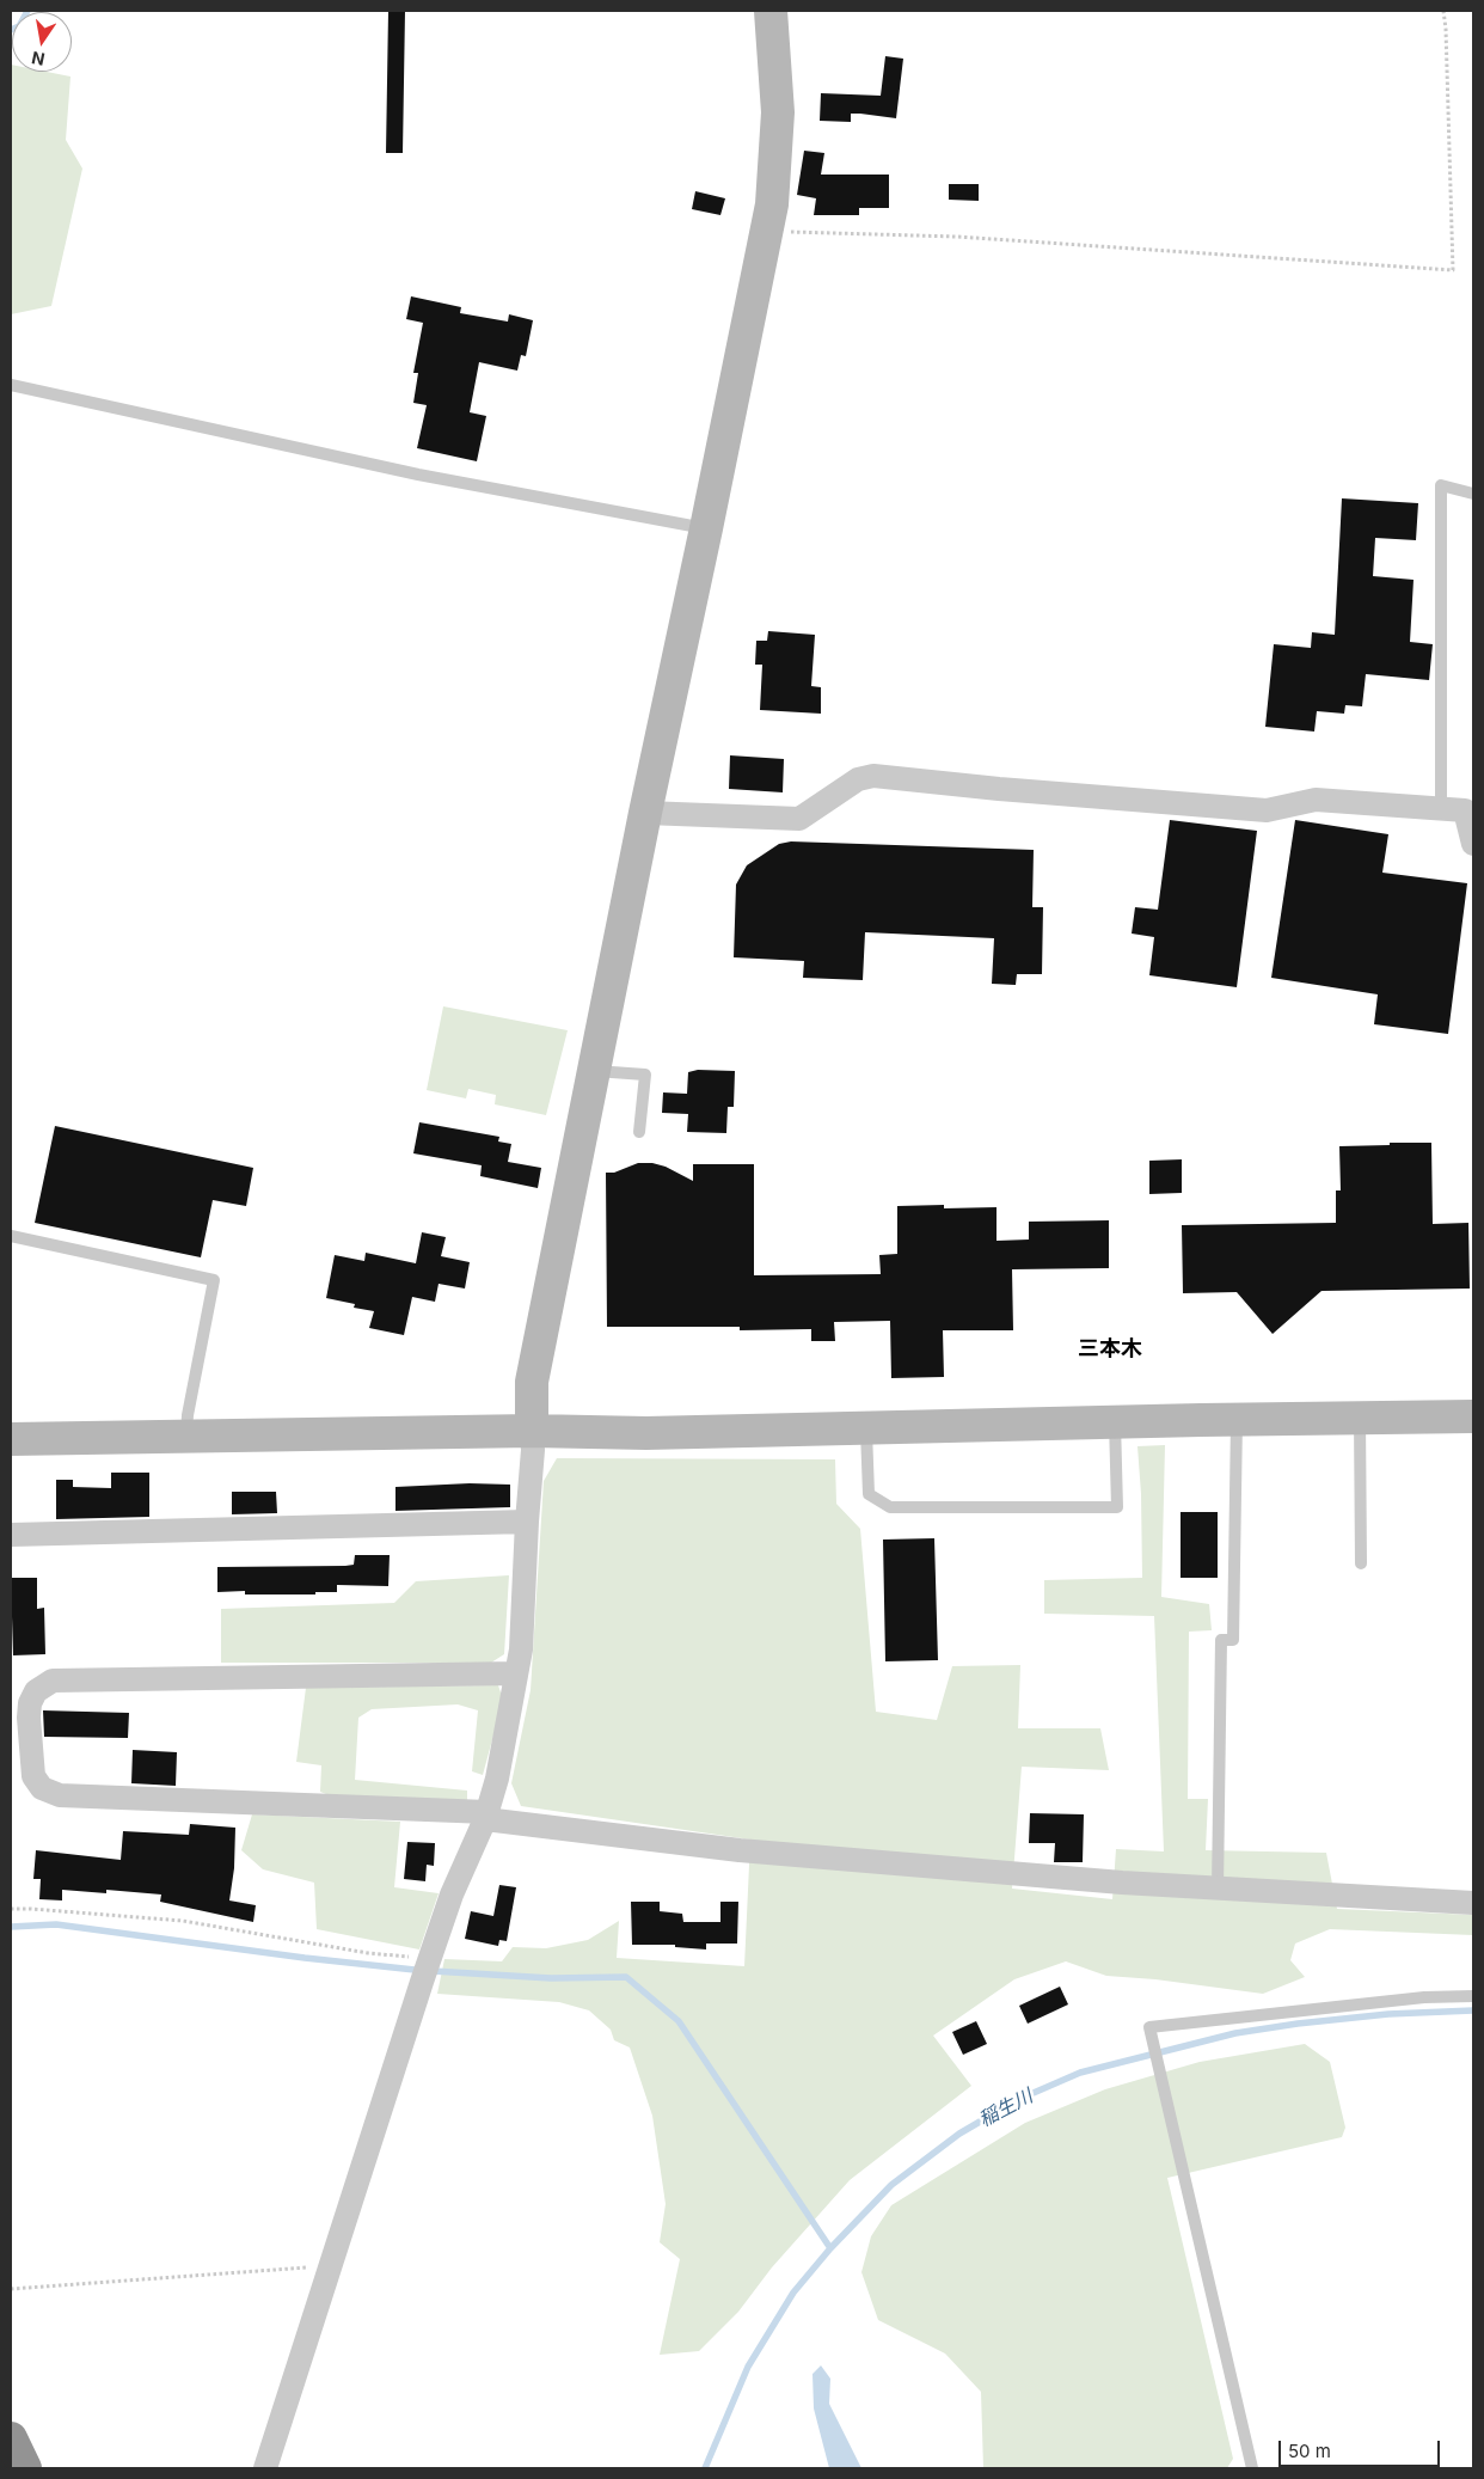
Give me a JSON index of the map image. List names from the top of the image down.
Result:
{
  "districts": ["三本木"],
  "water": ["稲生川"],
  "scale_bar": "50 m",
  "north": "bottom"
}
